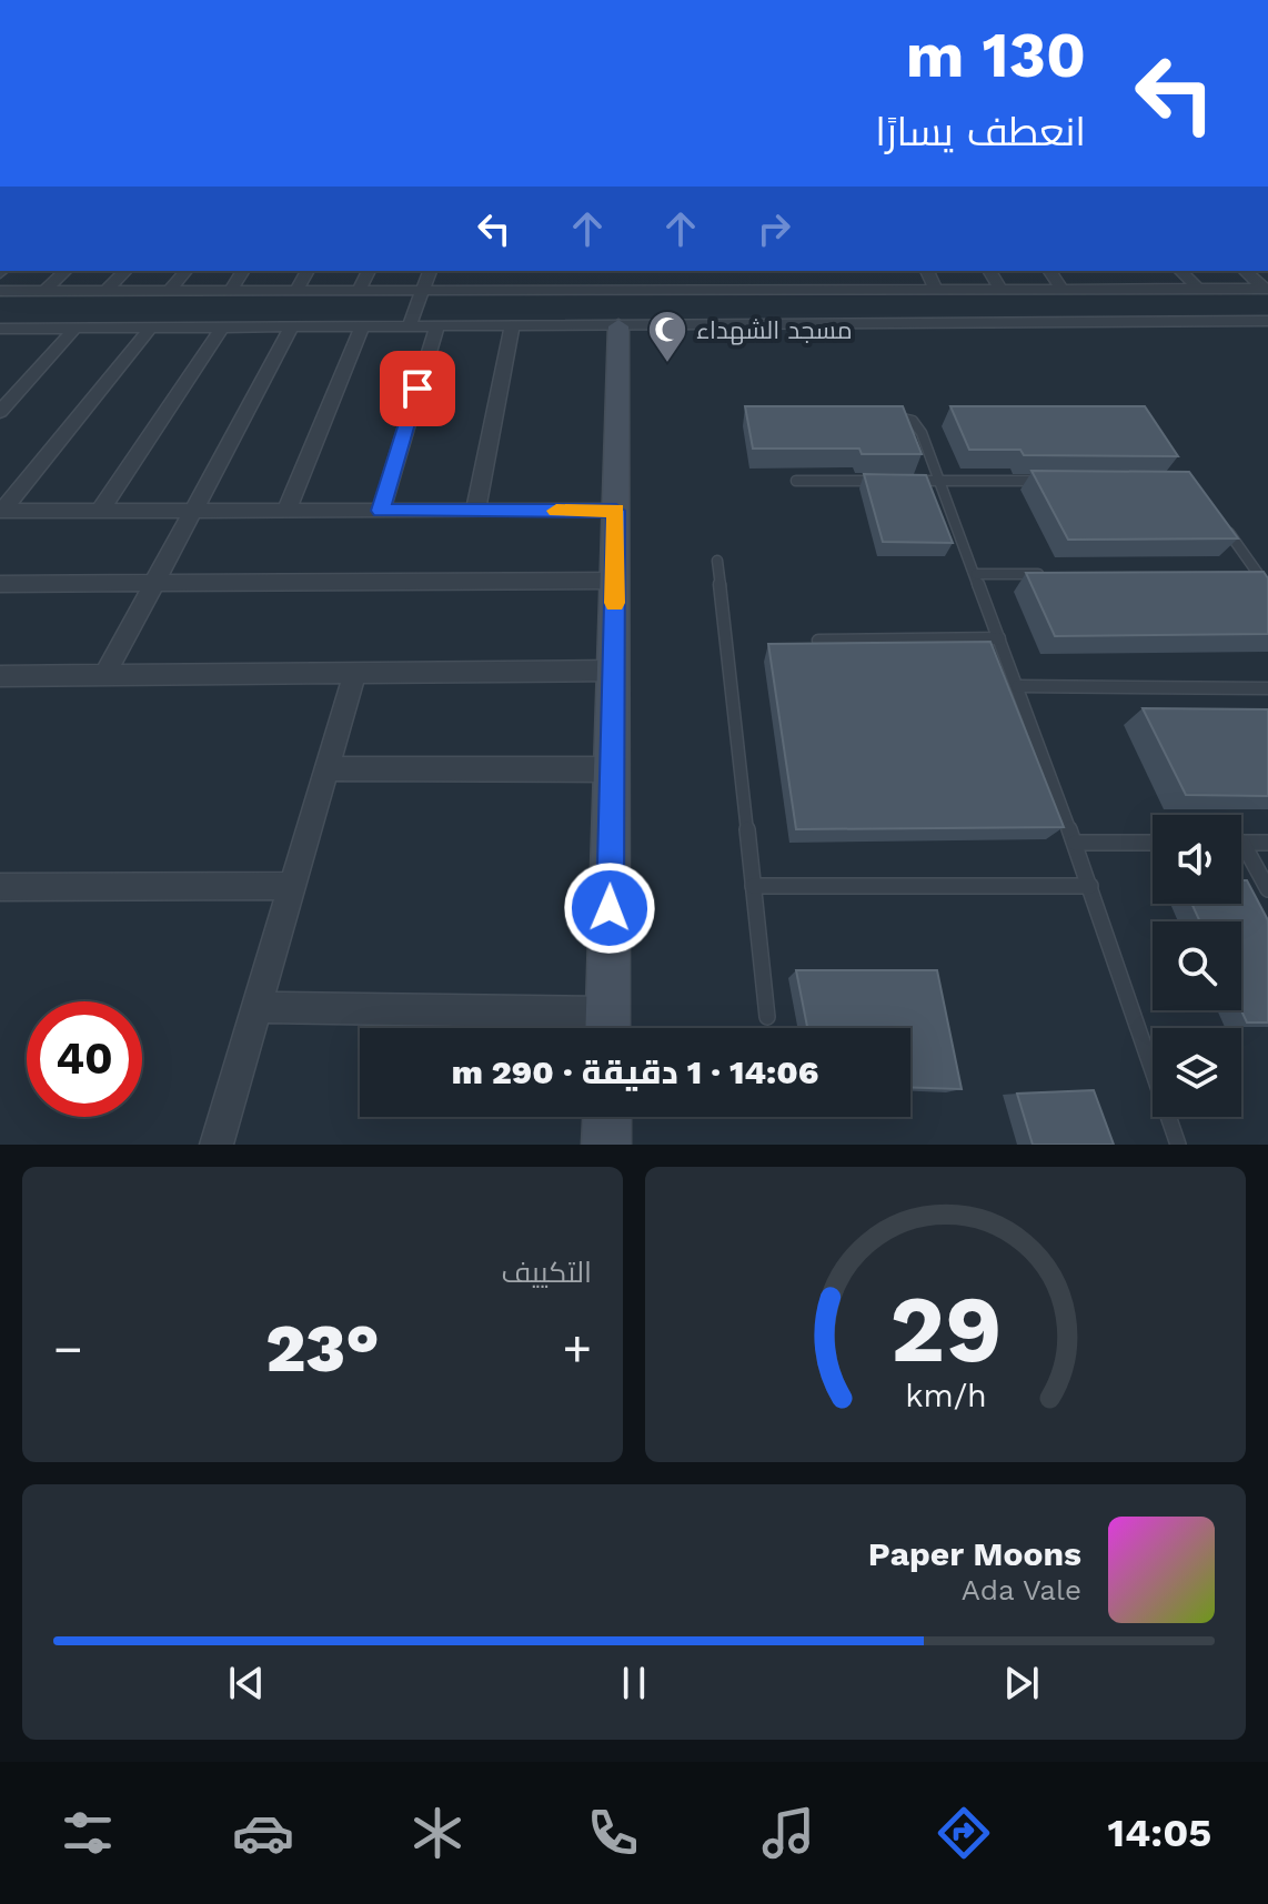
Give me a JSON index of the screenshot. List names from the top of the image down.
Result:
{
  "places": {
    "mosque": ["مسجد الشهداء"]
  },
  "page": {
    "turn": ["130 m", "انعطف يسارًا"],
    "limit": "40",
    "trip": "14:06 · 1 دقيقة · 290 m",
    "tile": "التكييف",
    "heat": ["−", "23°", "+"],
    "song": ["Paper Moons", "Ada Vale"],
    "tabs": "14:05",
    "gauge": ["29", "km/h"]
  }
}
